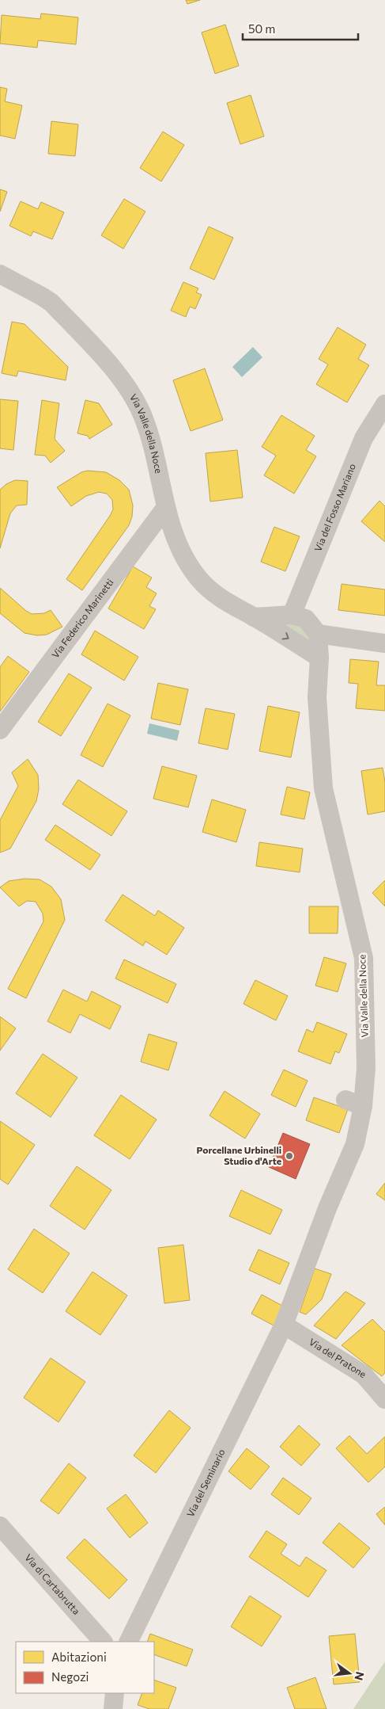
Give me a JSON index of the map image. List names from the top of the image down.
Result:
{
  "streets": {
    "street": [
      "Via Valle della Noce",
      "Via del Fosso Mariano",
      "Via Federico Marinetti",
      "Via del Pratone",
      "Via del Seminario",
      "Via di Cartabrutta"
    ]
  },
  "crossings": [
    ["Via Valle della Noce", "Via Federico Marinetti"],
    ["Via Valle della Noce", "Via del Pratone"],
    ["Via Valle della Noce", "Via del Seminario"],
    ["Via del Pratone", "Via del Seminario"]
  ],
  "places": ["Porcellane Urbinelli Studio d'Arte"],
  "legend": ["Abitazioni", "Negozi"],
  "scale_bar": "50 m",
  "north": "right"
}
